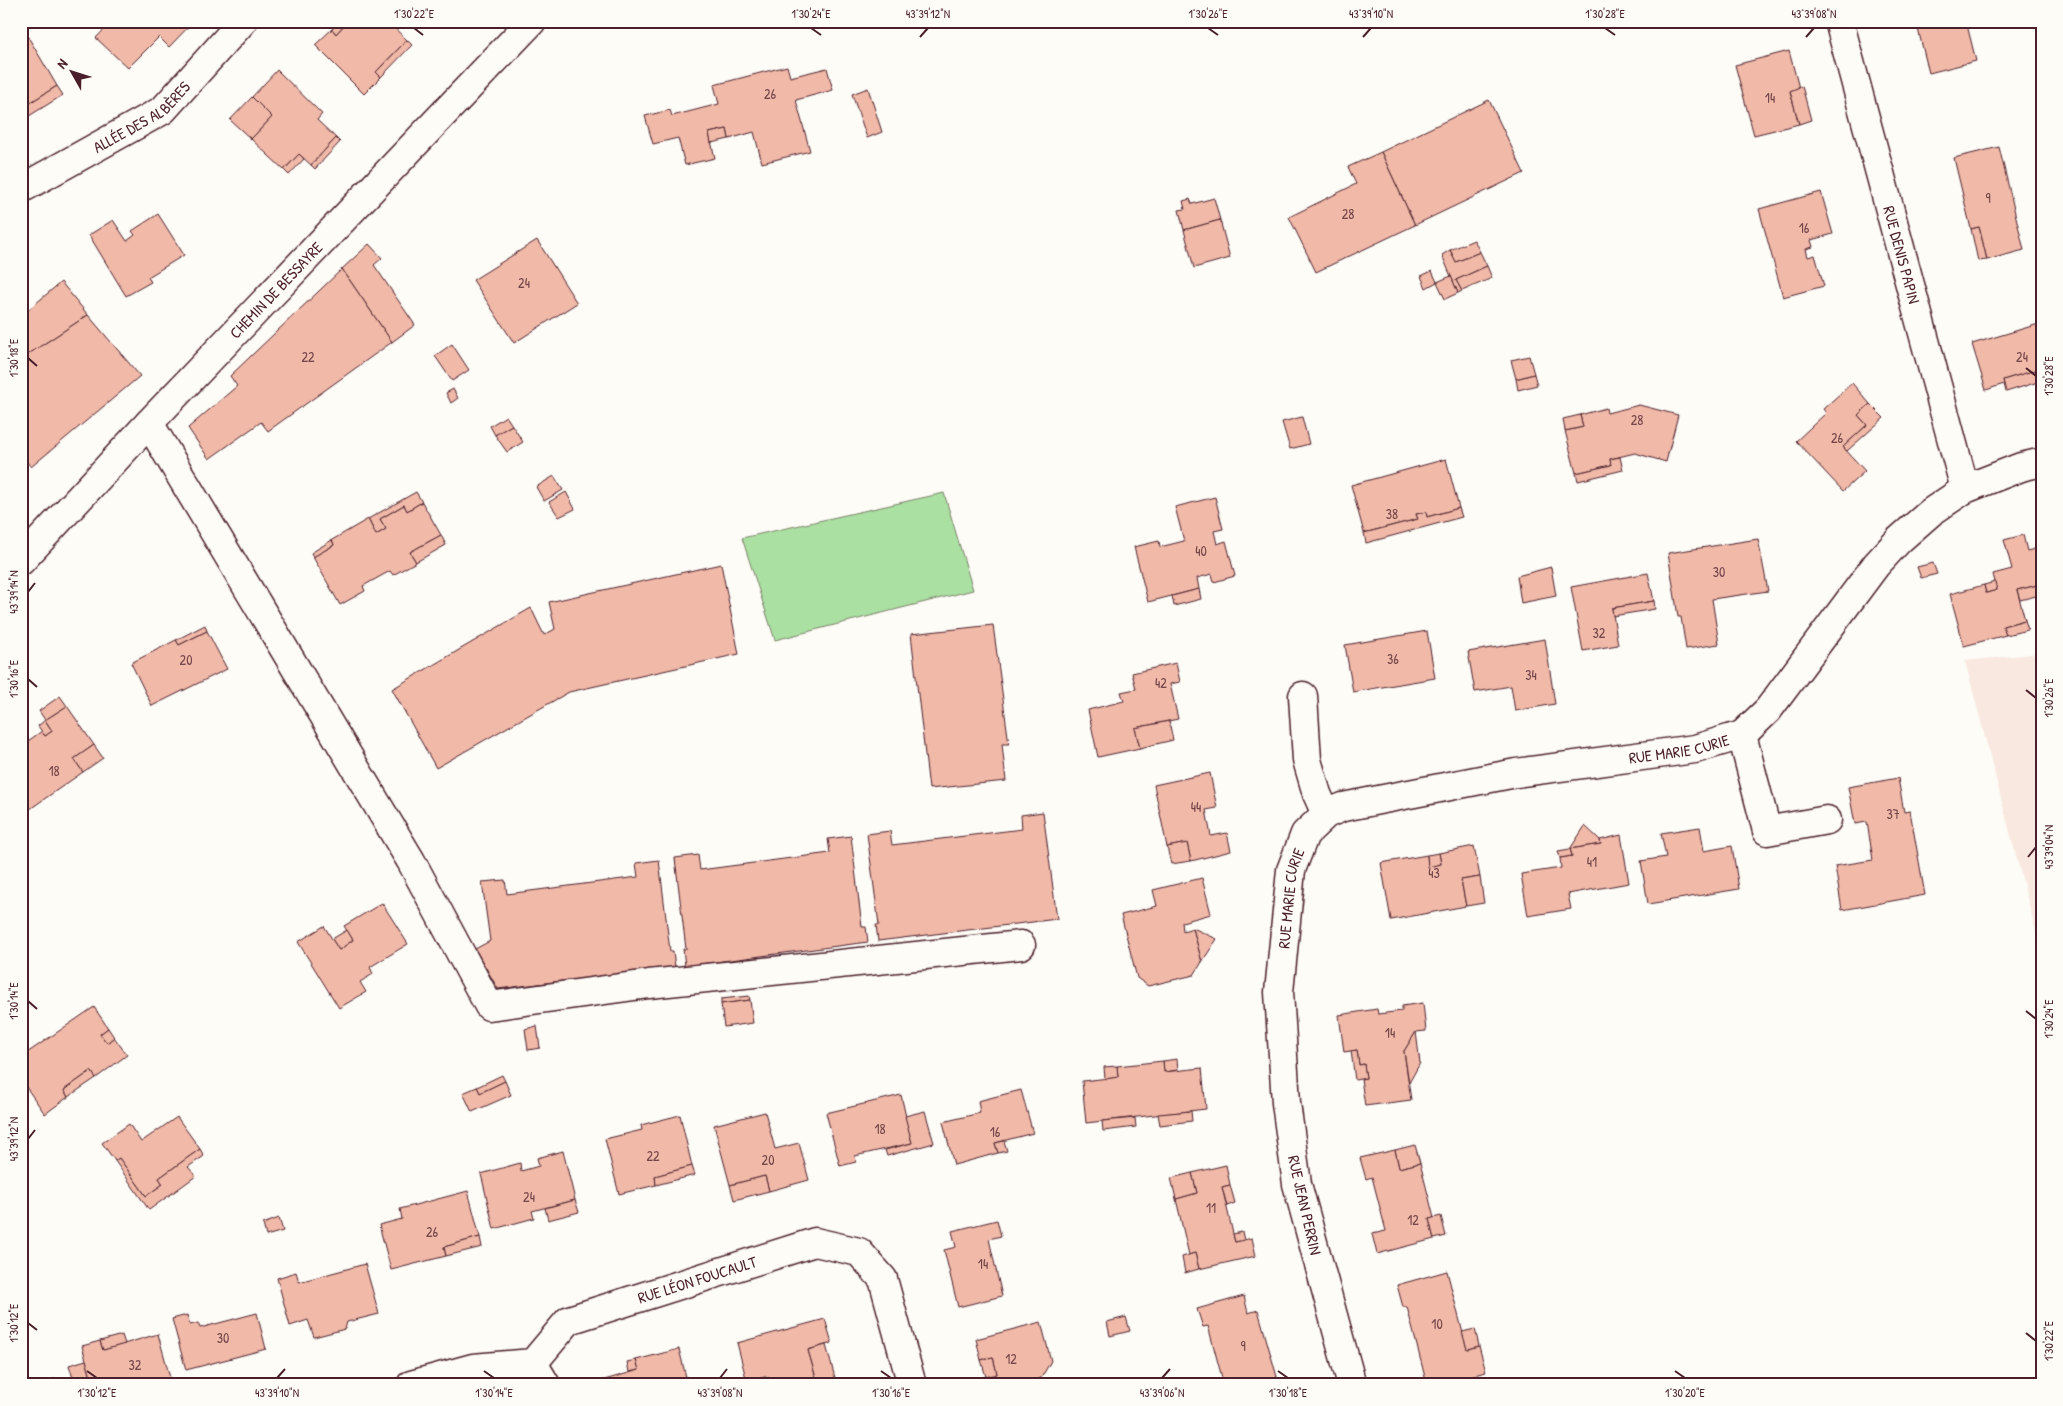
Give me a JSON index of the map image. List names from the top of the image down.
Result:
{
  "streets": {
    "street": [
      "ALLÉE DES ALBÈRES",
      "RUE DENIS PAPIN",
      "CHEMIN DE BESSAYRE",
      "RUE MARIE CURIE",
      "RUE JEAN PERRIN",
      "RUE LÉON FOUCAULT"
    ]
  },
  "crossings": [
    ["RUE DENIS PAPIN", "RUE MARIE CURIE"],
    ["RUE MARIE CURIE", "RUE JEAN PERRIN"]
  ],
  "house_numbers": [
    "26",
    "14",
    "9",
    "28",
    "16",
    "24",
    "22",
    "24",
    "28",
    "26",
    "38",
    "40",
    "30",
    "32",
    "36",
    "20",
    "34",
    "42",
    "18",
    "44",
    "37",
    "41",
    "43",
    "14",
    "18",
    "16",
    "22",
    "20",
    "24",
    "11",
    "12",
    "26",
    "14",
    "10",
    "30",
    "9",
    "12",
    "32"
  ],
  "north": "top left",
  "coordinates": [
    "1°30'22\"E",
    "1°30'24\"E",
    "43°39'12\"N",
    "1°30'26\"E",
    "43°39'10\"N",
    "1°30'28\"E",
    "43°39'08\"N",
    "1°30'18\"E",
    "43°39'14\"N",
    "1°30'16\"E",
    "43°39'04\"N",
    "1°30'14\"E",
    "1°30'12\"E",
    "43°39'06\"N",
    "1°30'20\"E"
  ]
}
